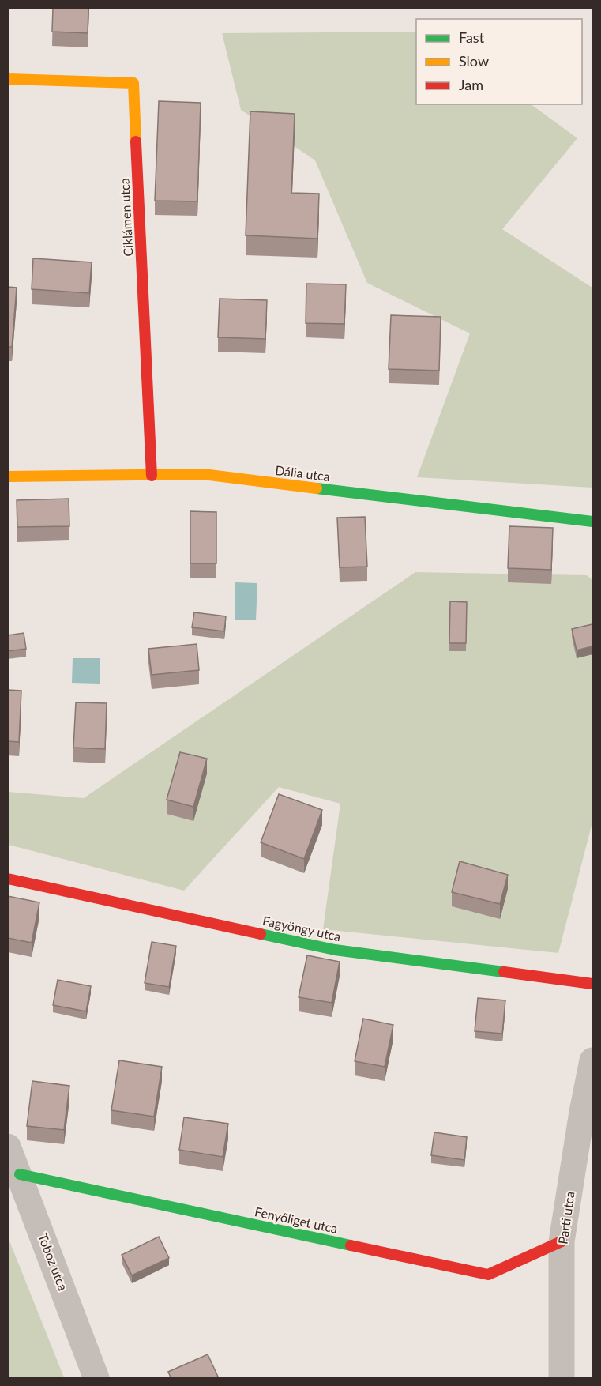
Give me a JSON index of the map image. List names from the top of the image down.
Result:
{
  "streets": {
    "street": [
      "Ciklámen utca",
      "Dália utca",
      "Fagyöngy utca",
      "Parti utca",
      "Fenyőliget utca",
      "Toboz utca"
    ]
  },
  "crossings": [
    ["Ciklámen utca", "Dália utca"],
    ["Parti utca", "Fenyőliget utca"],
    ["Fenyőliget utca", "Toboz utca"]
  ],
  "legend": ["Fast", "Slow", "Jam"]
}
